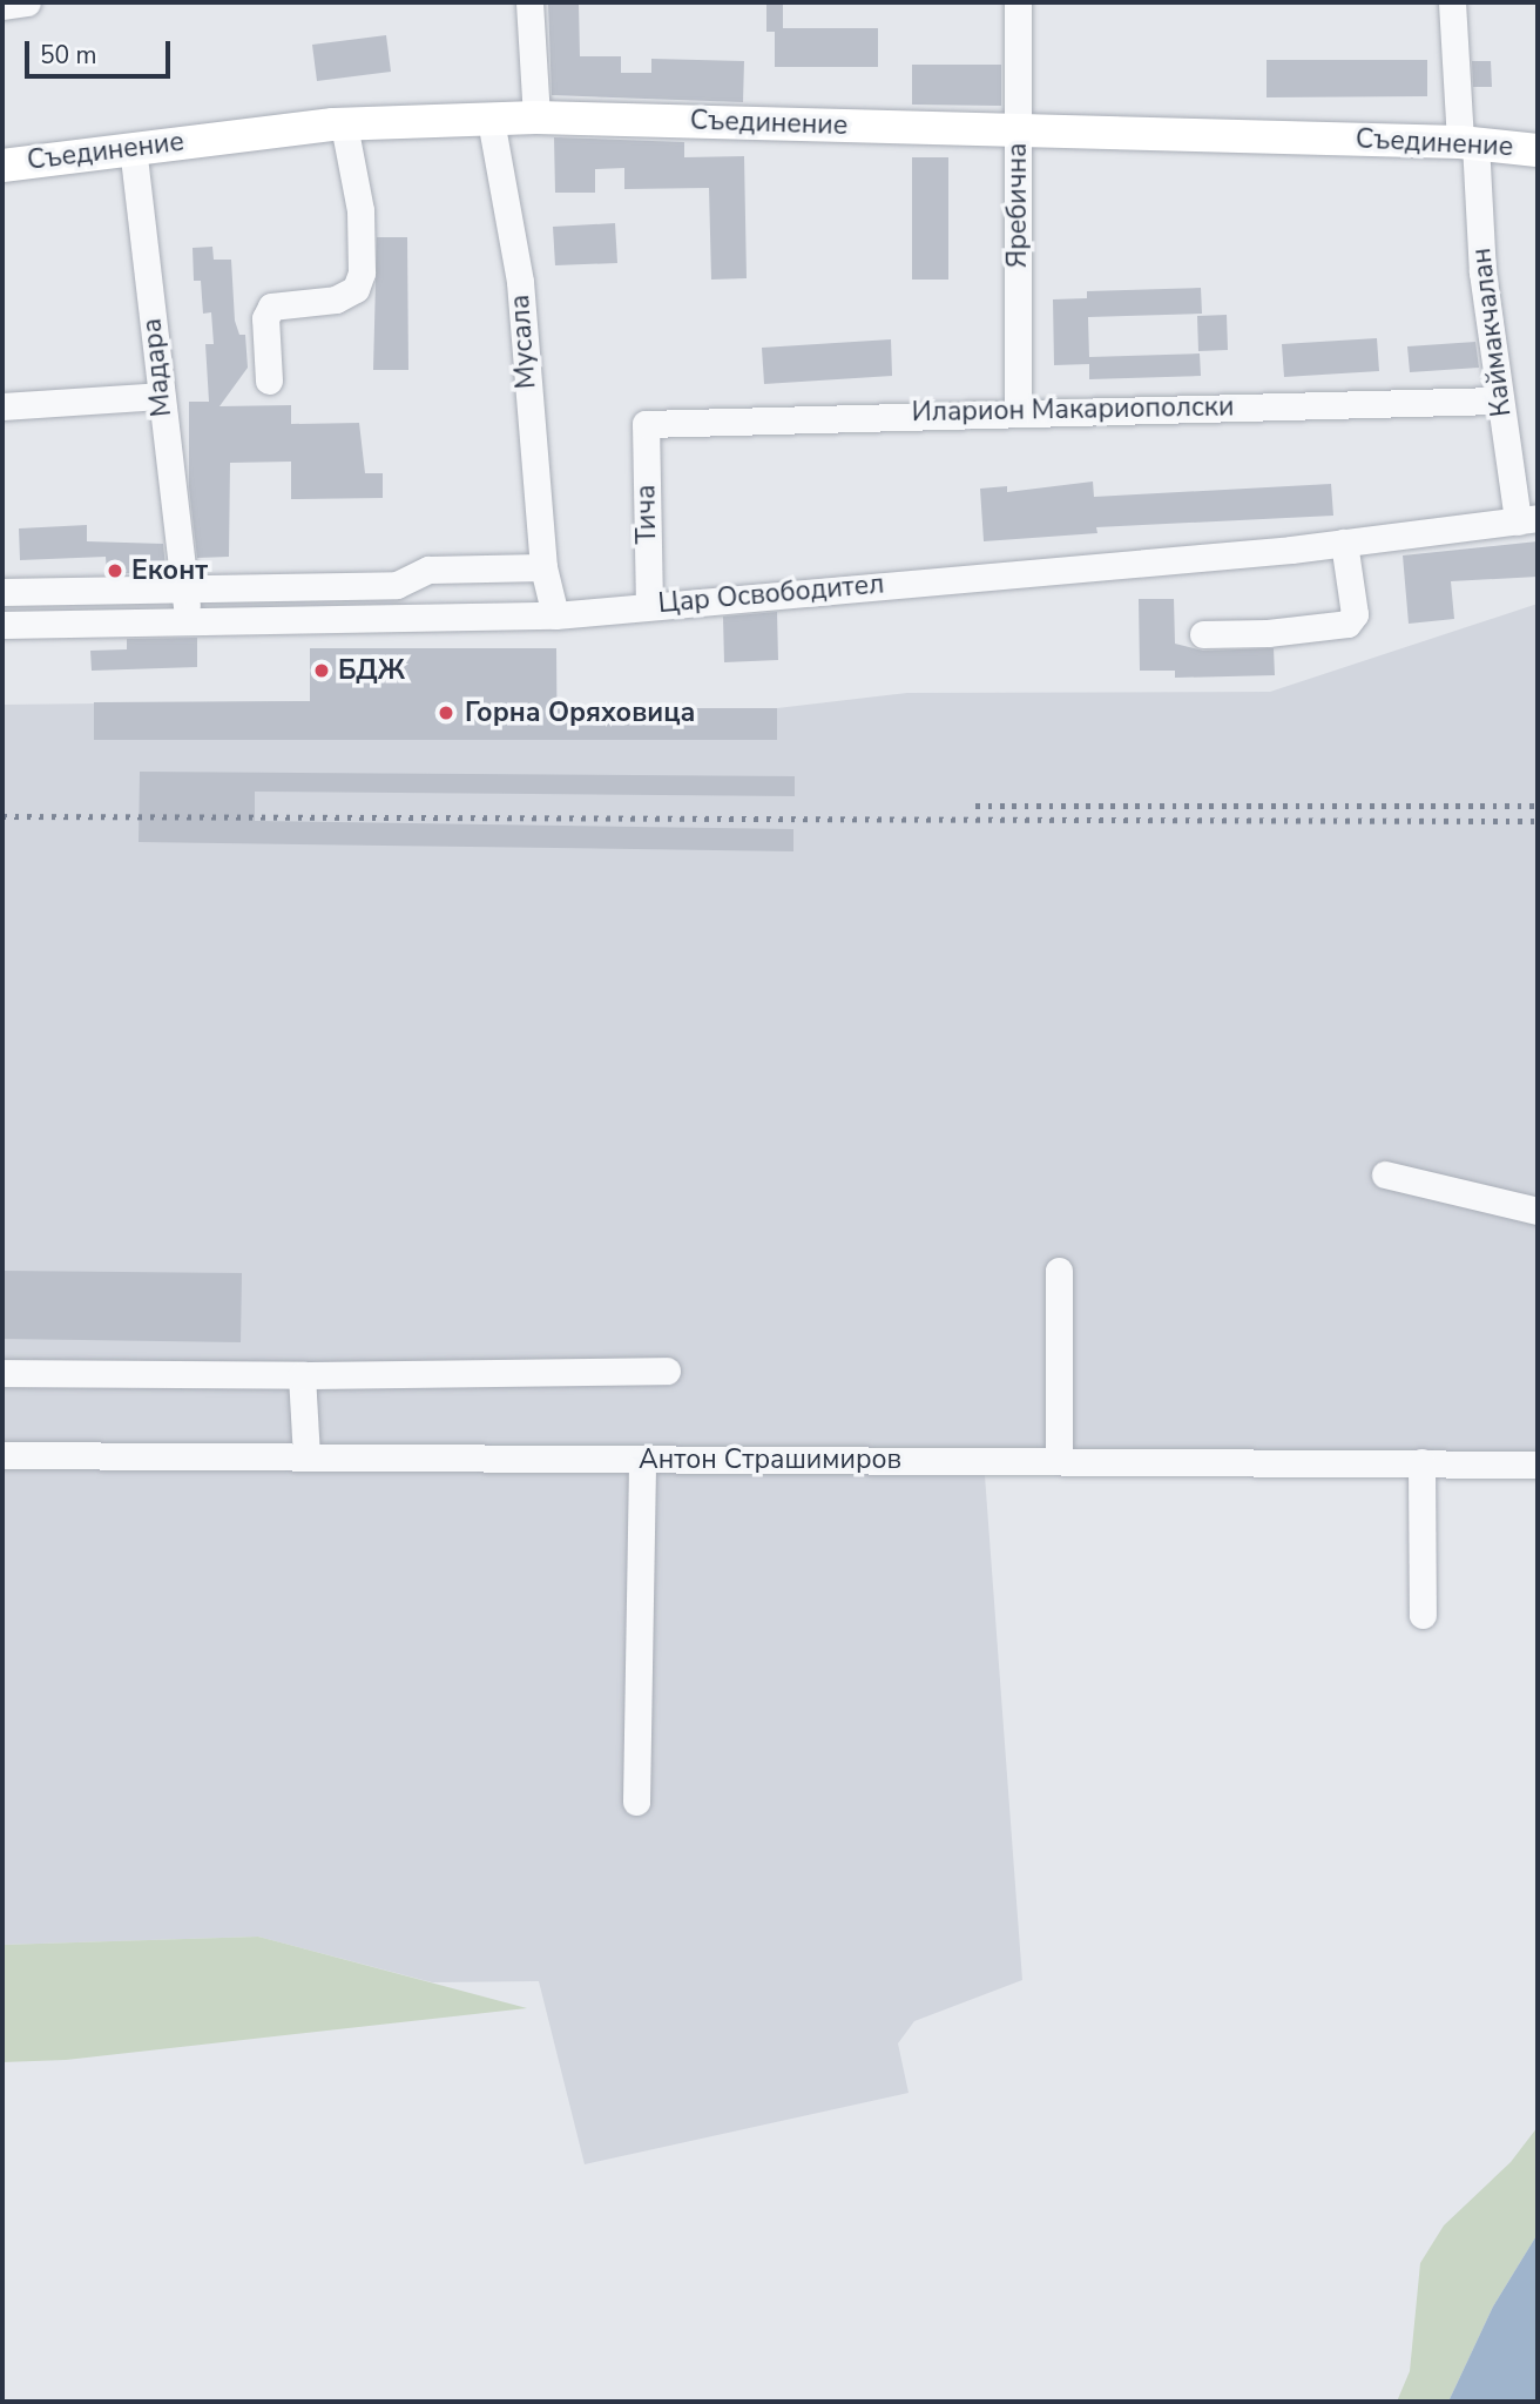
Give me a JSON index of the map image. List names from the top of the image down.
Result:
{
  "streets": {
    "main road": ["Съединение"],
    "street": [
      "Яребична",
      "Каймакчалан",
      "Мусала",
      "Мадара",
      "Иларион Макариополски",
      "Тича",
      "Цар Освободител",
      "Антон Страшимиров"
    ]
  },
  "crossings": [
    ["Съединение", "Яребична"],
    ["Съединение", "Каймакчалан"],
    ["Съединение", "Мусала"],
    ["Съединение", "Мадара"],
    ["Яребична", "Иларион Макариополски"],
    ["Каймакчалан", "Иларион Макариополски"],
    ["Каймакчалан", "Цар Освободител"],
    ["Мусала", "Цар Освободител"],
    ["Мадара", "Цар Освободител"],
    ["Иларион Макариополски", "Тича"],
    ["Тича", "Цар Освободител"]
  ],
  "places": ["Еконт", "БДЖ", "Горна Оряховица"],
  "scale_bar": "50 m"
}
